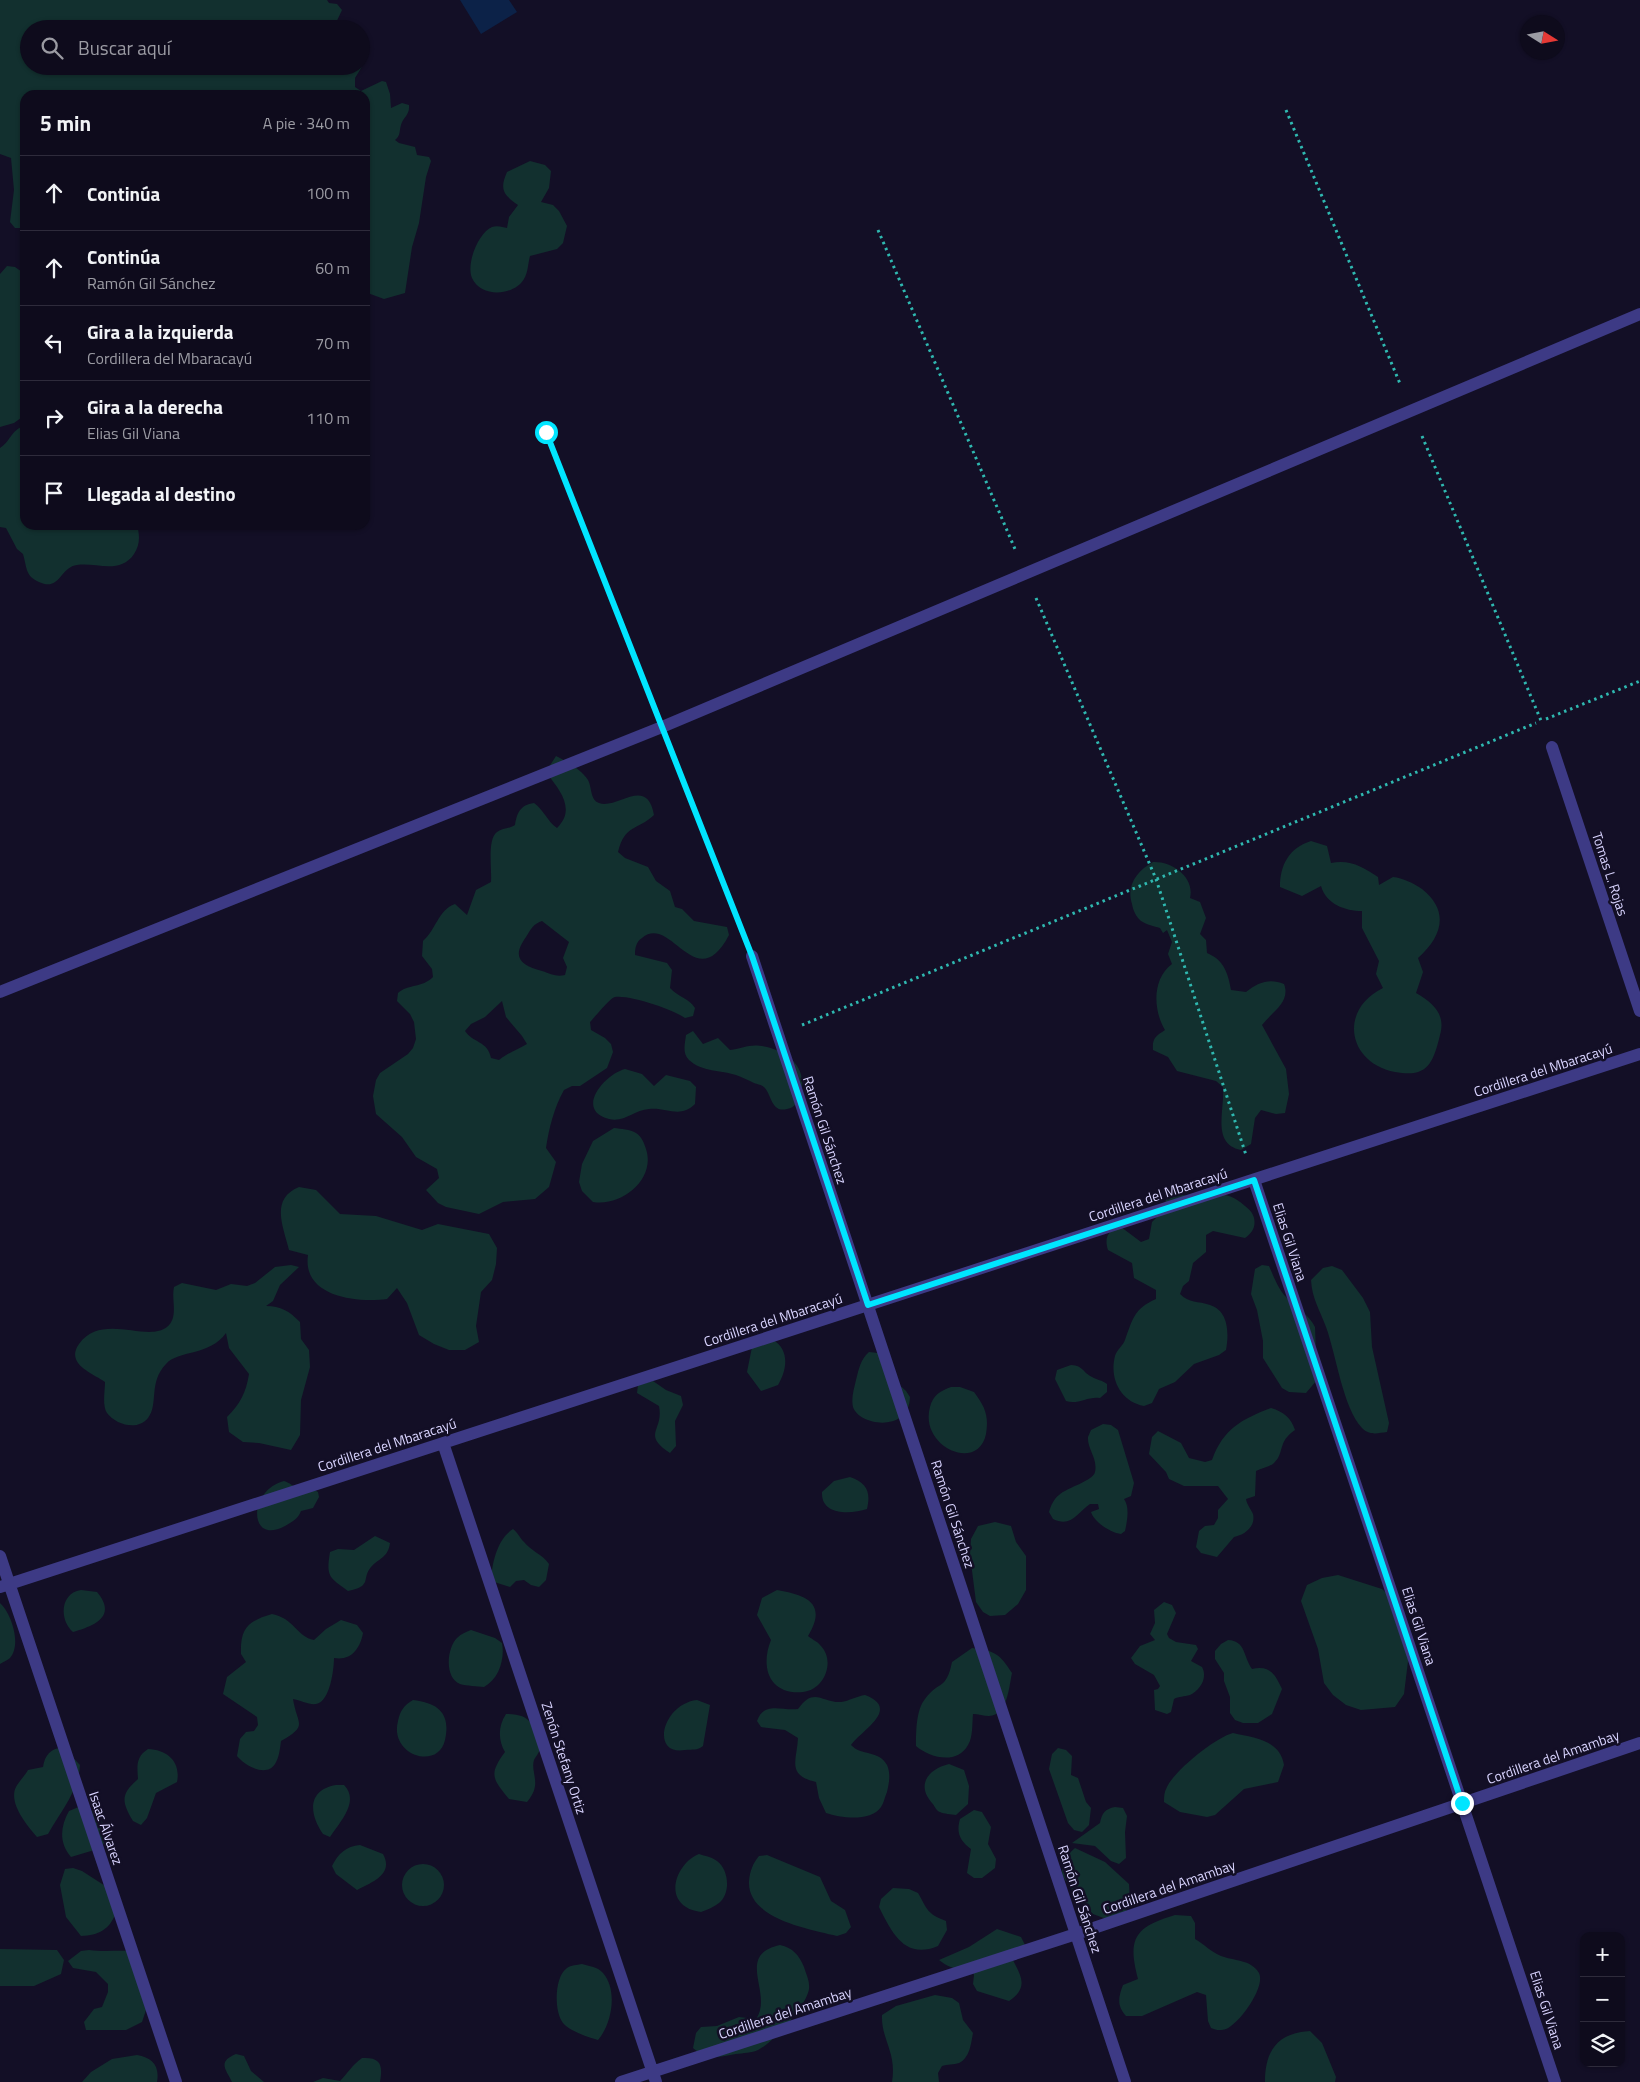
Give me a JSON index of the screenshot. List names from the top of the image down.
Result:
{
  "streets": {
    "street": [
      "Tomas L. Rojas",
      "Cordillera del Mbaracayú",
      "Ramón Gil Sánchez",
      "Elias Gil Viana",
      "Cordillera del Amambay",
      "Zenón Stefany Ortiz",
      "Isaac Álvarez"
    ]
  },
  "crossings": [
    ["Cordillera del Mbaracayú", "Ramón Gil Sánchez"],
    ["Cordillera del Mbaracayú", "Elias Gil Viana"],
    ["Cordillera del Mbaracayú", "Zenón Stefany Ortiz"],
    ["Cordillera del Mbaracayú", "Isaac Álvarez"],
    ["Ramón Gil Sánchez", "Cordillera del Amambay"],
    ["Elias Gil Viana", "Cordillera del Amambay"],
    ["Cordillera del Amambay", "Zenón Stefany Ortiz"]
  ],
  "north": "right",
  "page": {
    "search": "Buscar aquí",
    "heading": ["5 min", "A pie · 340 m"],
    "list": [
      ["Continúa", "100 m"],
      ["Continúa", "Ramón Gil Sánchez", "60 m"],
      ["Gira a la izquierda", "Cordillera del Mbaracayú", "70 m"],
      ["Gira a la derecha", "Elias Gil Viana", "110 m"],
      "Llegada al destino"
    ],
    "map_buttons": ["+", "−"]
  }
}
